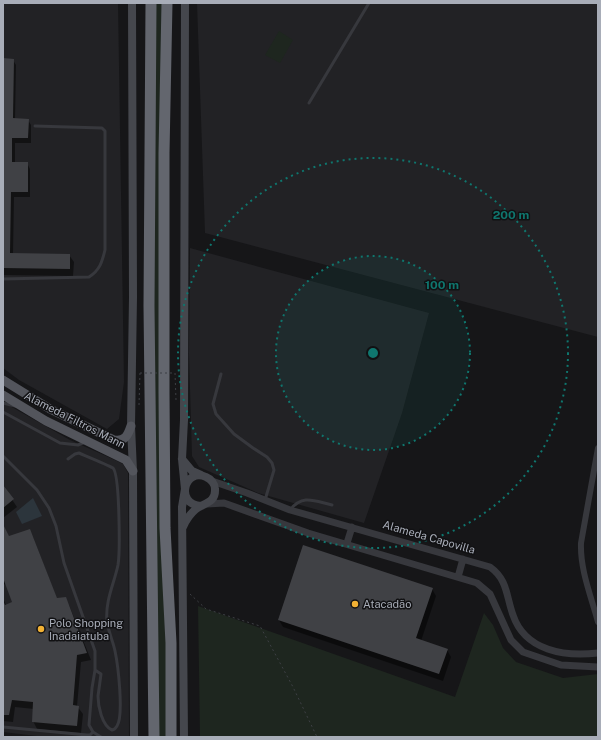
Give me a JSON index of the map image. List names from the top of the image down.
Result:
{
  "streets": {
    "main road": ["Alameda Filtros Mann"],
    "street": ["Alameda Capovilla"]
  },
  "places": ["Atacadão", "Polo Shopping Inadaiatuba"],
  "rings": ["200 m", "100 m"]
}
